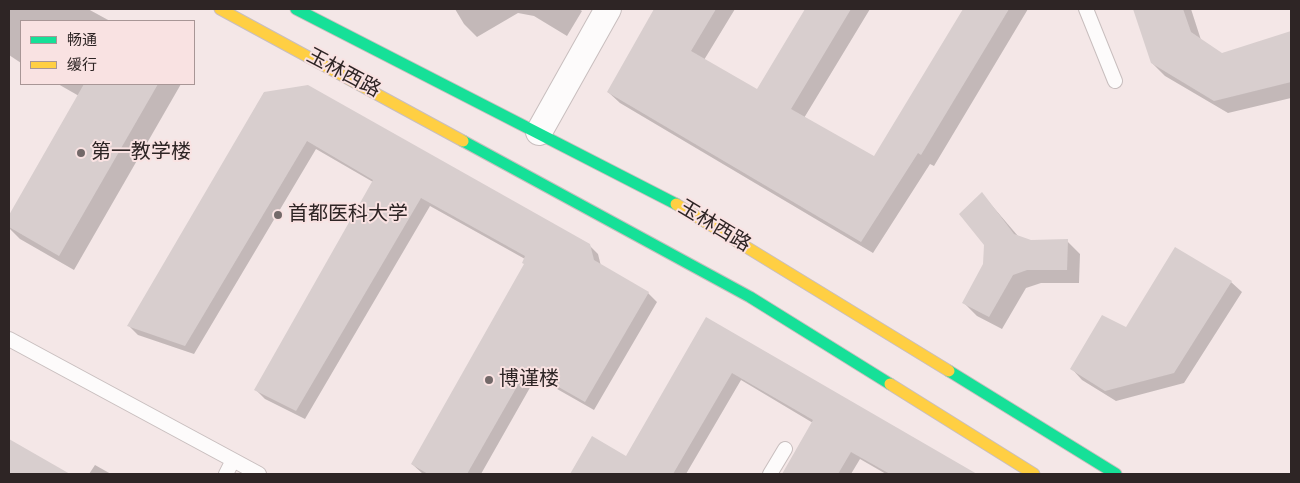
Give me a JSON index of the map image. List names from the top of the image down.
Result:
{
  "streets": {
    "street": ["玉林西路"]
  },
  "places": ["第一教学楼", "首都医科大学", "博谨楼"],
  "legend": ["畅通", "缓行"]
}
